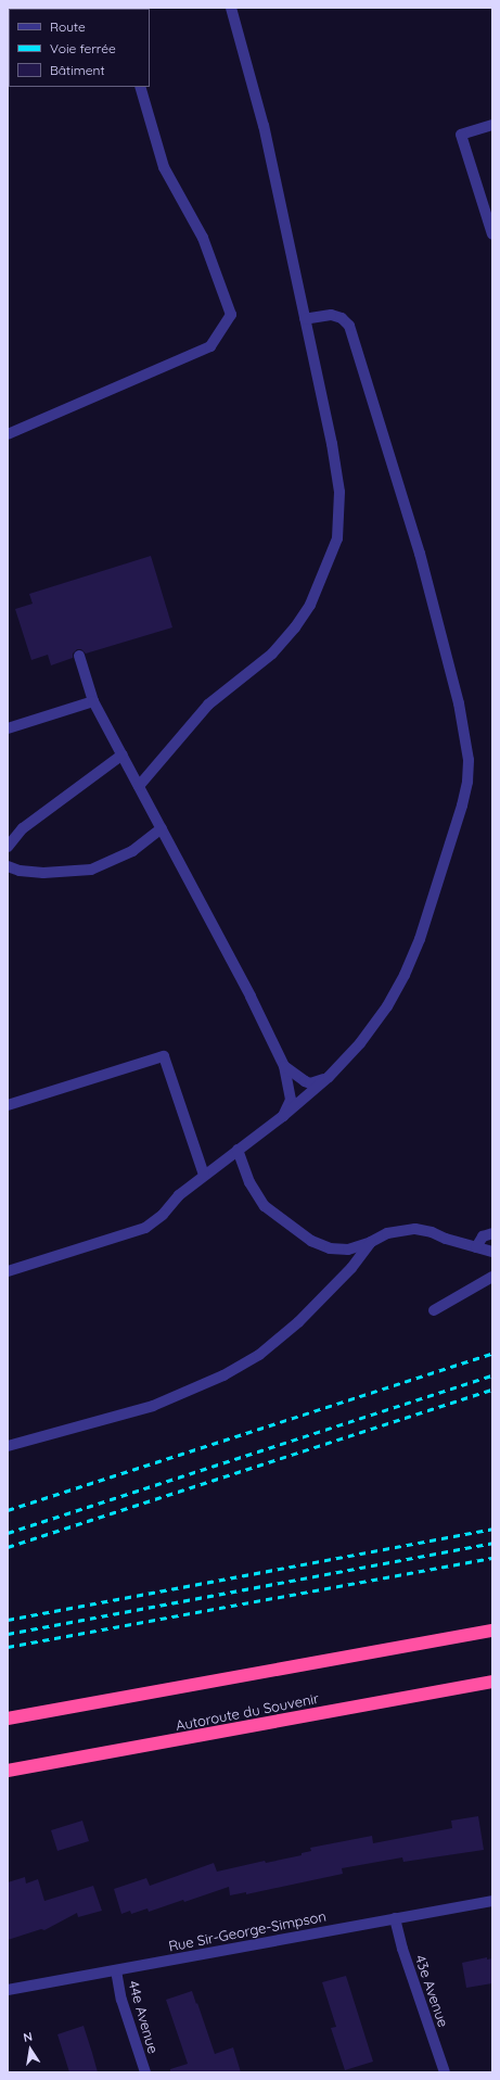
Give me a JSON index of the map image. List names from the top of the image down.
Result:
{
  "streets": {
    "highway": ["Autoroute du Souvenir"],
    "street": ["Rue Sir-George-Simpson", "43e Avenue", "44e Avenue"]
  },
  "crossings": [
    ["Rue Sir-George-Simpson", "43e Avenue"],
    ["Rue Sir-George-Simpson", "44e Avenue"]
  ],
  "legend": ["Route", "Voie ferrée", "Bâtiment"],
  "north": "top"
}
